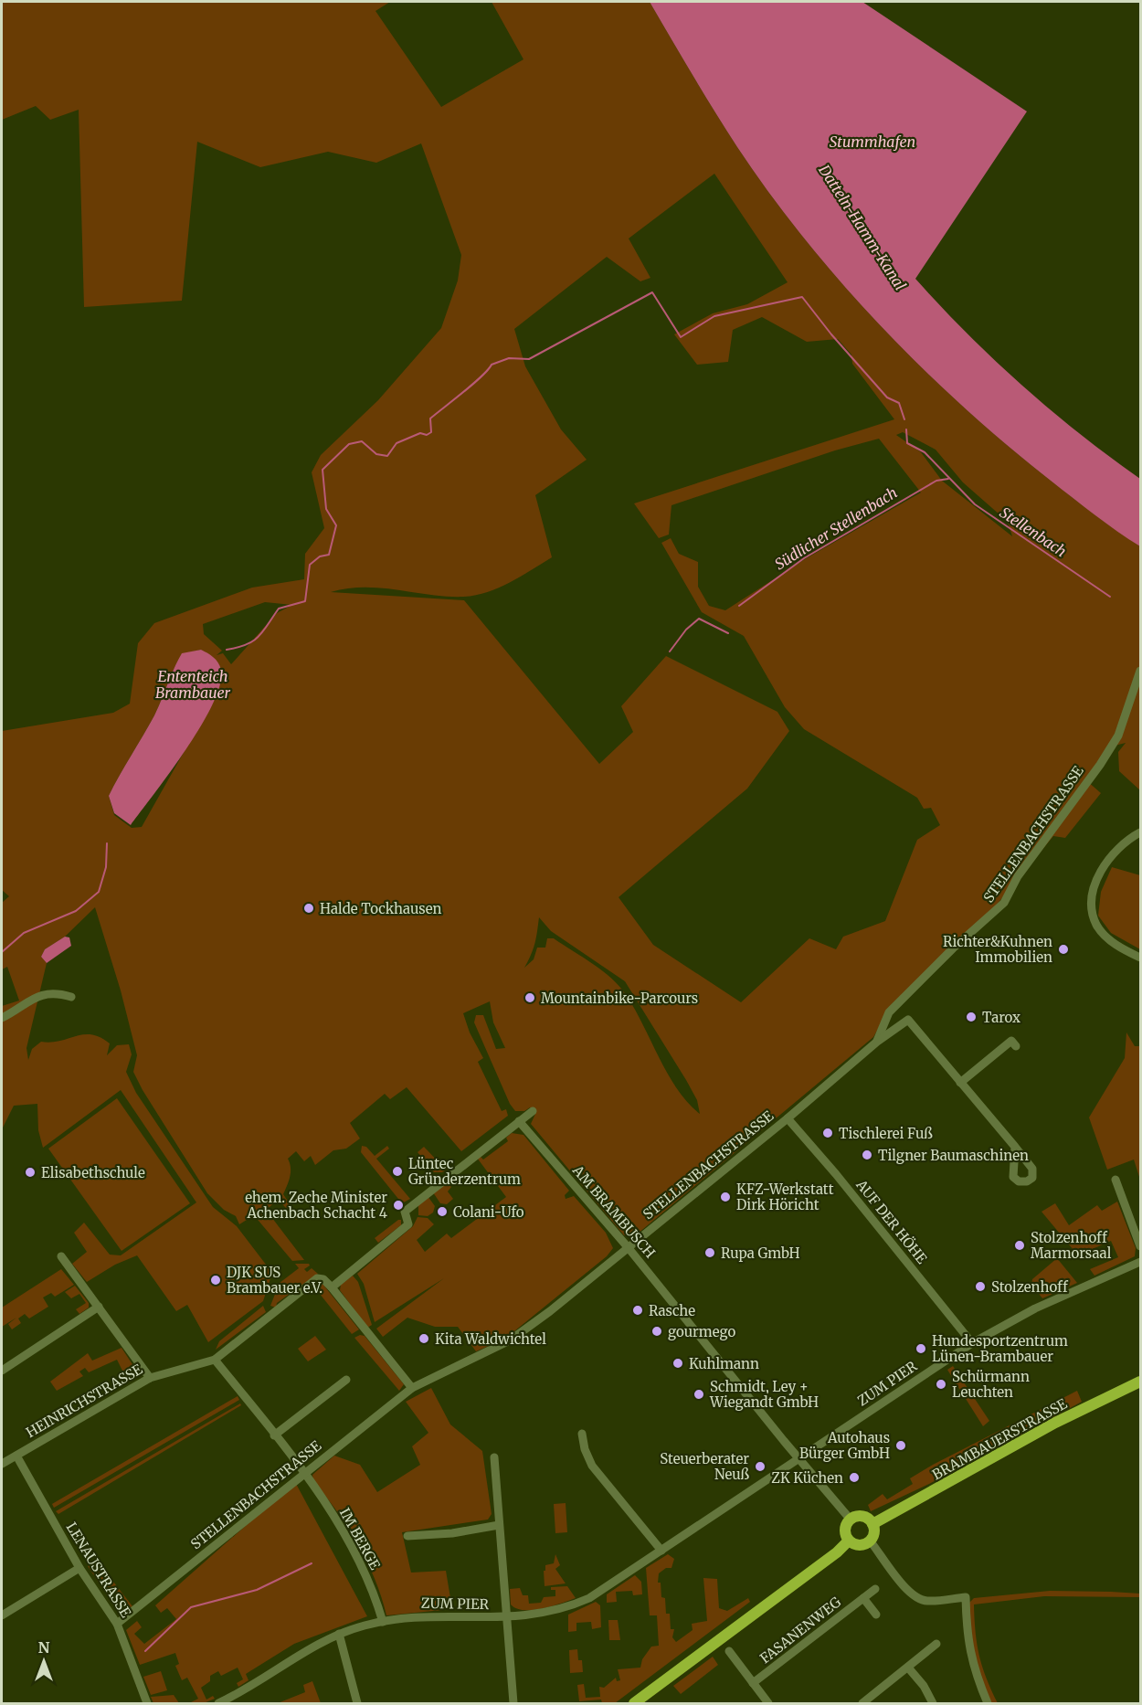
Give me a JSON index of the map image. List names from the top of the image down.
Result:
{
  "streets": {
    "main road": ["BRAMBAUERSTRASSE"],
    "street": [
      "STELLENBACHSTRASSE",
      "AM BRAMBUSCH",
      "AUF DER HÖHE",
      "ZUM PIER",
      "HEINRICHSTRASSE",
      "IM BERGE",
      "LENAUSTRASSE",
      "FASANENWEG"
    ]
  },
  "crossings": [
    ["STELLENBACHSTRASSE", "AM BRAMBUSCH"],
    ["STELLENBACHSTRASSE", "AUF DER HÖHE"],
    ["STELLENBACHSTRASSE", "IM BERGE"],
    ["STELLENBACHSTRASSE", "LENAUSTRASSE"],
    ["AM BRAMBUSCH", "ZUM PIER"],
    ["AM BRAMBUSCH", "BRAMBAUERSTRASSE"],
    ["AUF DER HÖHE", "ZUM PIER"],
    ["ZUM PIER", "IM BERGE"],
    ["HEINRICHSTRASSE", "LENAUSTRASSE"]
  ],
  "water": [
    "Stummhafen",
    "Datteln-Hamm-Kanal",
    "Südlicher Stellenbach",
    "Stellenbach",
    "Ententeich Brambauer"
  ],
  "places": [
    "Halde Tockhausen",
    "Richter&Kuhnen Immobilien",
    "Mountainbike-Parcours",
    "Tarox",
    "Tischlerei Fuß",
    "Tilgner Baumaschinen",
    "Lüntec Gründerzentrum",
    "Elisabethschule",
    "KFZ-Werkstatt Dirk Höricht",
    "ehem. Zeche Minister Achenbach Schacht 4",
    "Colani-Ufo",
    "Stolzenhoff Marmorsaal",
    "Rupa GmbH",
    "DJK SUS Brambauer e.V.",
    "Stolzenhoff",
    "Rasche",
    "gourmego",
    "Kita Waldwichtel",
    "Hundesportzentrum Lünen-Brambauer",
    "Kuhlmann",
    "Schürmann Leuchten",
    "Schmidt, Ley + Wiegandt GmbH",
    "Autohaus Bürger GmbH",
    "Steuerberater Neuß",
    "ZK Küchen"
  ],
  "north": "top"
}
